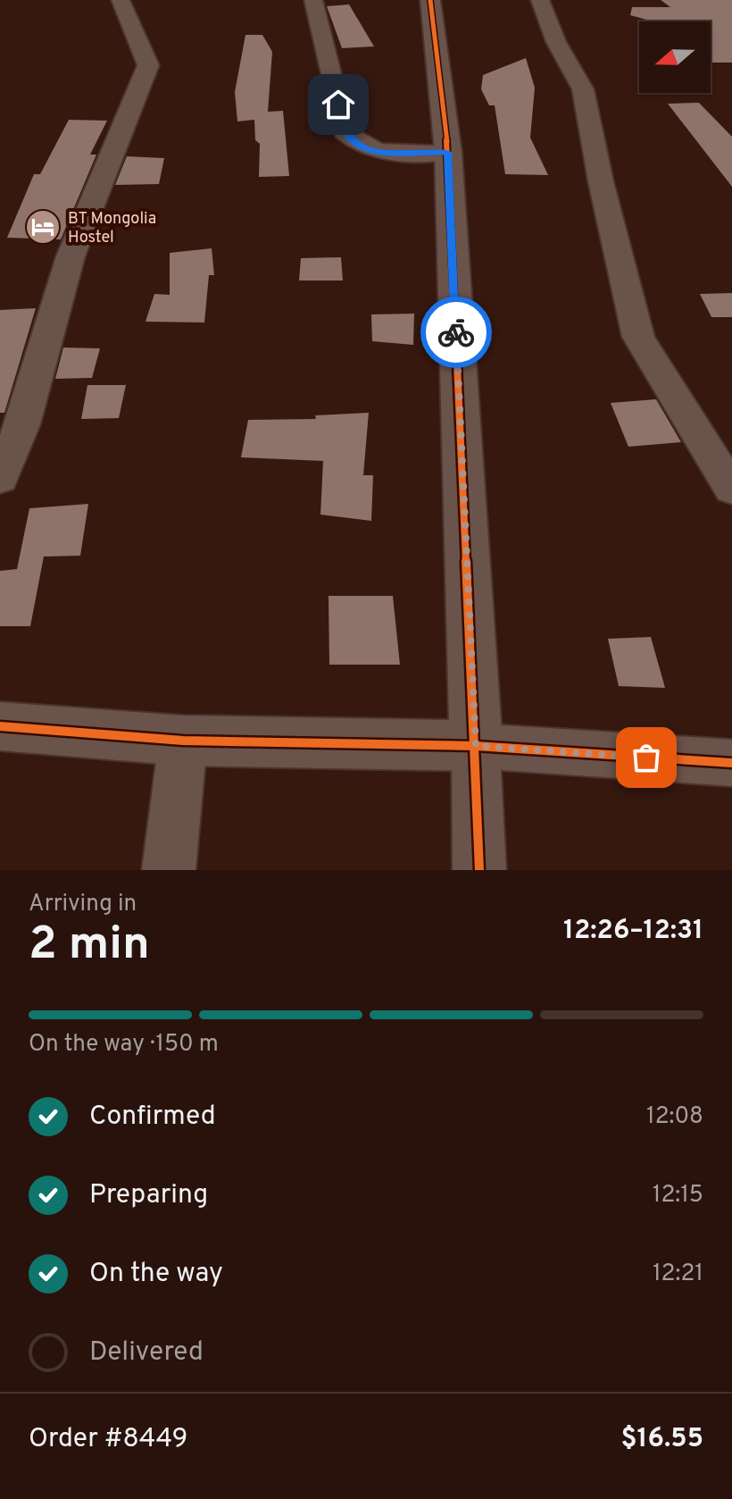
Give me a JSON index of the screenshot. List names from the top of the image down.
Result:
{
  "places": {
    "hotel": ["BT Mongolia Hostel"]
  },
  "north": "left",
  "page": {
    "heading": ["2 min", "Arriving in", "12:26–12:31"],
    "panel": ["Order #8449", "$16.55"],
    "bar": "On the way · 150 m",
    "list": [
      ["Confirmed", "12:08"],
      ["Preparing", "12:15"],
      ["On the way", "12:21"],
      "Delivered"
    ]
  }
}
